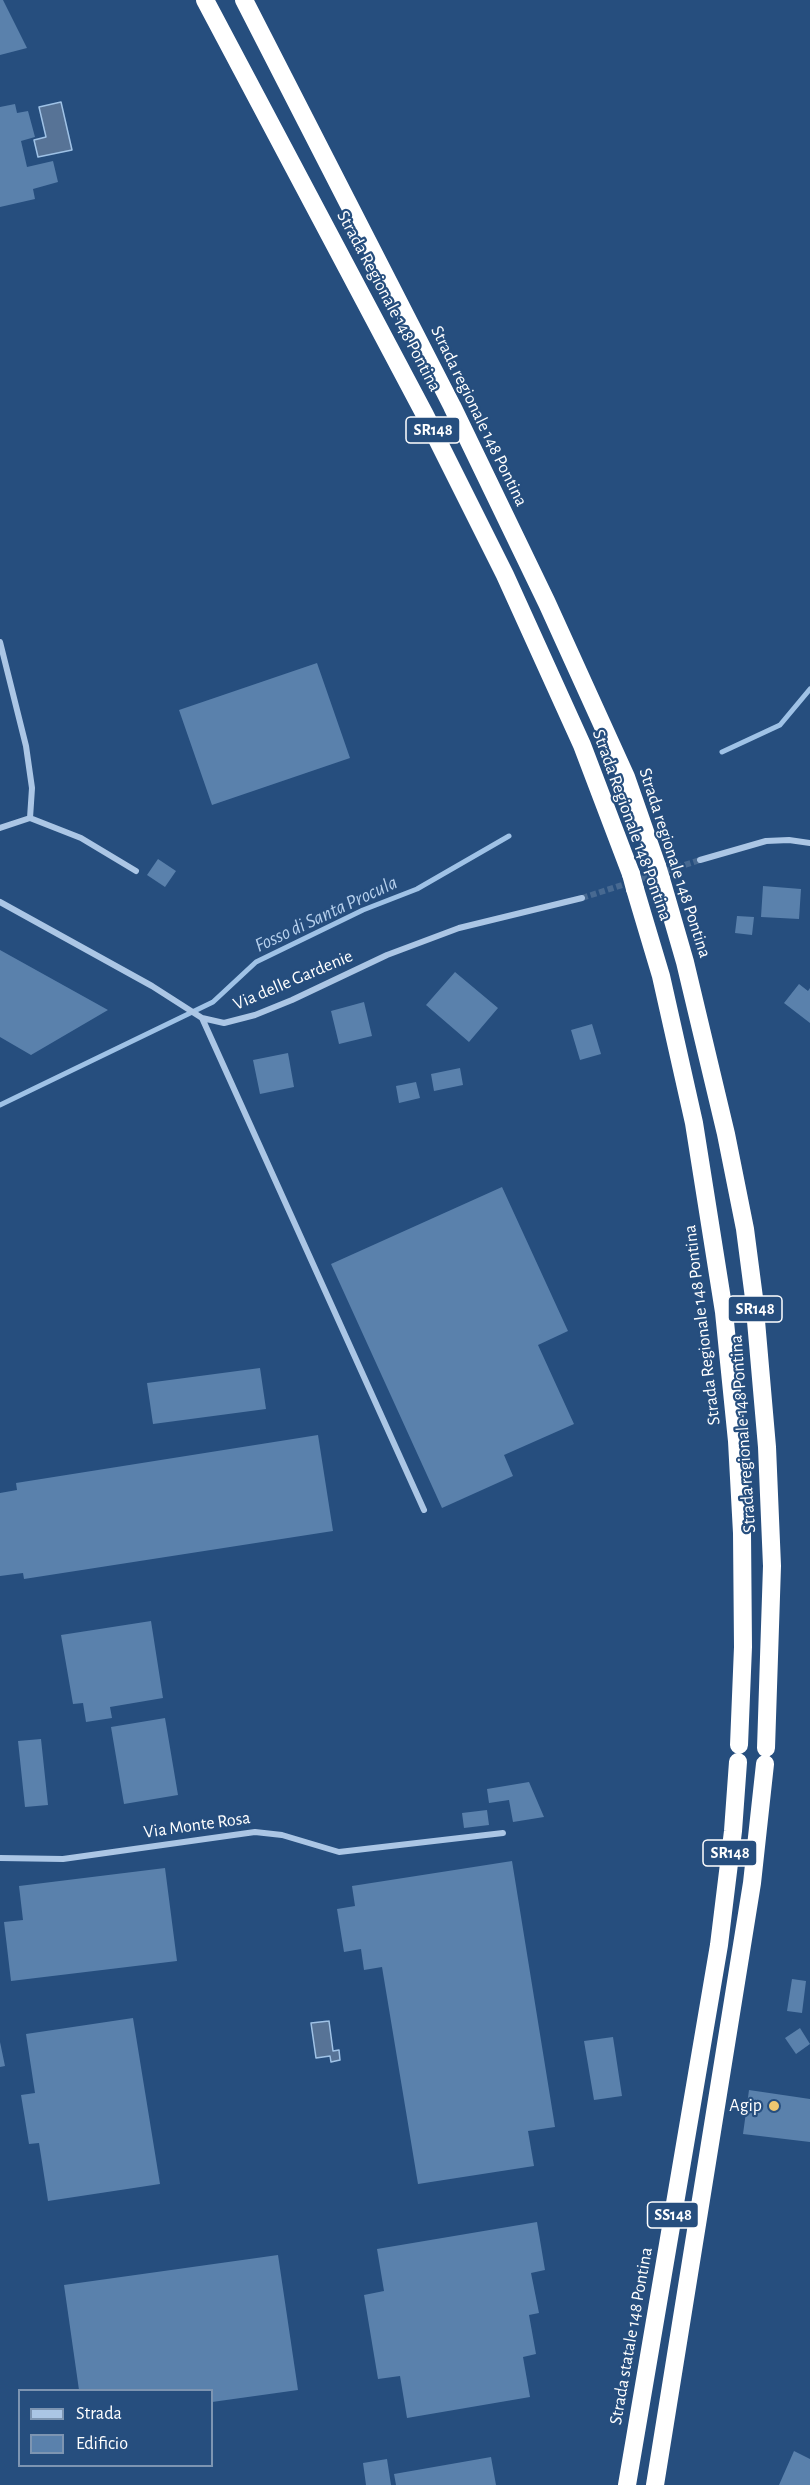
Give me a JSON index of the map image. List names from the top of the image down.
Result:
{
  "streets": {
    "highway": [
      "Strada Regionale 148 Pontina",
      "Strada regionale 148 Pontina",
      "SR148",
      "SS148",
      "Strada statale 148 Pontina"
    ],
    "street": ["Via delle Gardenie", "Via Monte Rosa"]
  },
  "crossings": [
    ["Strada Regionale 148 Pontina", "Strada statale 148 Pontina"],
    ["Strada regionale 148 Pontina", "SS148"]
  ],
  "water": ["Fosso di Santa Procula"],
  "places": ["Agip"],
  "legend": ["Strada", "Edificio"]
}
